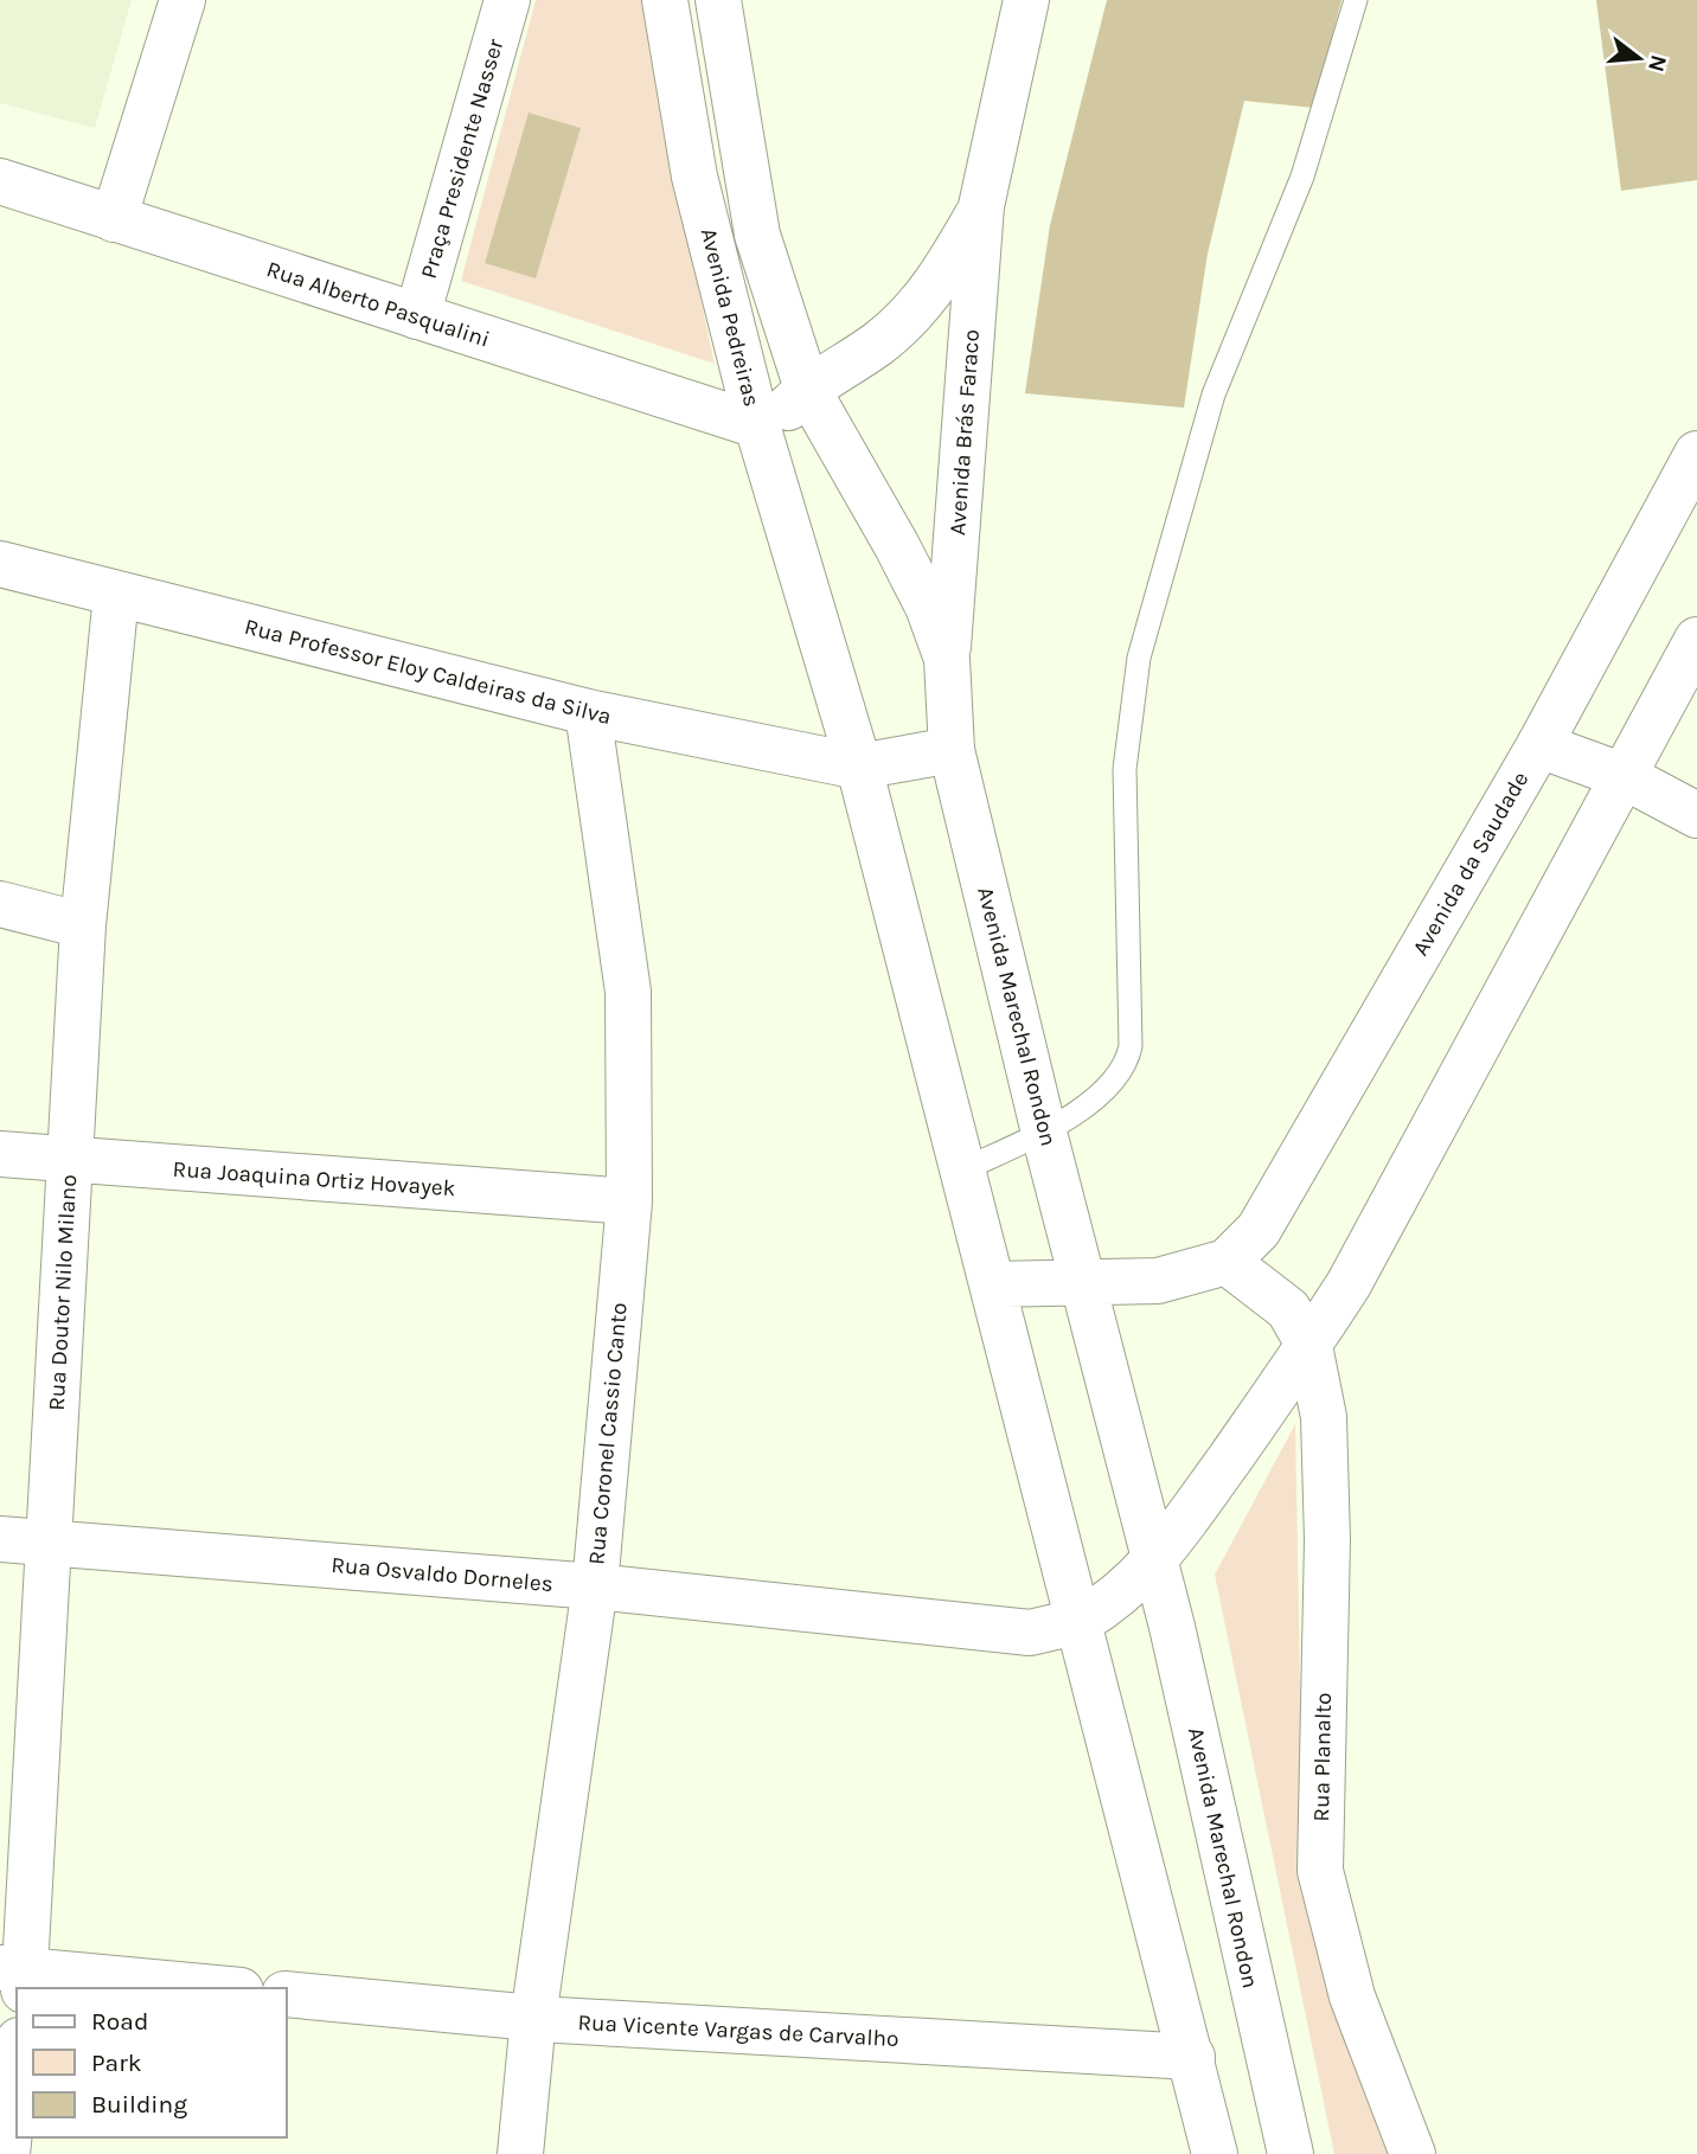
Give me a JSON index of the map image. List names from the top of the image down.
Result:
{
  "streets": {
    "street": [
      "Praça Presidente Nasser",
      "Rua Alberto Pasqualini",
      "Avenida Pedreiras",
      "Avenida Brás Faraco",
      "Rua Professor Eloy Caldeiras da Silva",
      "Avenida da Saudade",
      "Avenida Marechal Rondon",
      "Rua Joaquina Ortiz Hovayek",
      "Rua Doutor Nilo Milano",
      "Rua Coronel Cassio Canto",
      "Rua Osvaldo Dorneles",
      "Rua Planalto",
      "Rua Vicente Vargas de Carvalho"
    ]
  },
  "crossings": [
    ["Praça Presidente Nasser", "Rua Alberto Pasqualini"],
    ["Rua Alberto Pasqualini", "Avenida Pedreiras"],
    ["Avenida Pedreiras", "Avenida Brás Faraco"],
    ["Avenida Pedreiras", "Avenida Marechal Rondon"],
    ["Avenida Brás Faraco", "Avenida Marechal Rondon"],
    ["Rua Professor Eloy Caldeiras da Silva", "Rua Doutor Nilo Milano"],
    ["Rua Professor Eloy Caldeiras da Silva", "Rua Coronel Cassio Canto"],
    ["Avenida da Saudade", "Rua Planalto"],
    ["Rua Joaquina Ortiz Hovayek", "Rua Doutor Nilo Milano"],
    ["Rua Joaquina Ortiz Hovayek", "Rua Coronel Cassio Canto"],
    ["Rua Doutor Nilo Milano", "Rua Osvaldo Dorneles"],
    ["Rua Coronel Cassio Canto", "Rua Osvaldo Dorneles"],
    ["Rua Coronel Cassio Canto", "Rua Vicente Vargas de Carvalho"]
  ],
  "legend": ["Road", "Park", "Building"],
  "north": "right"
}
